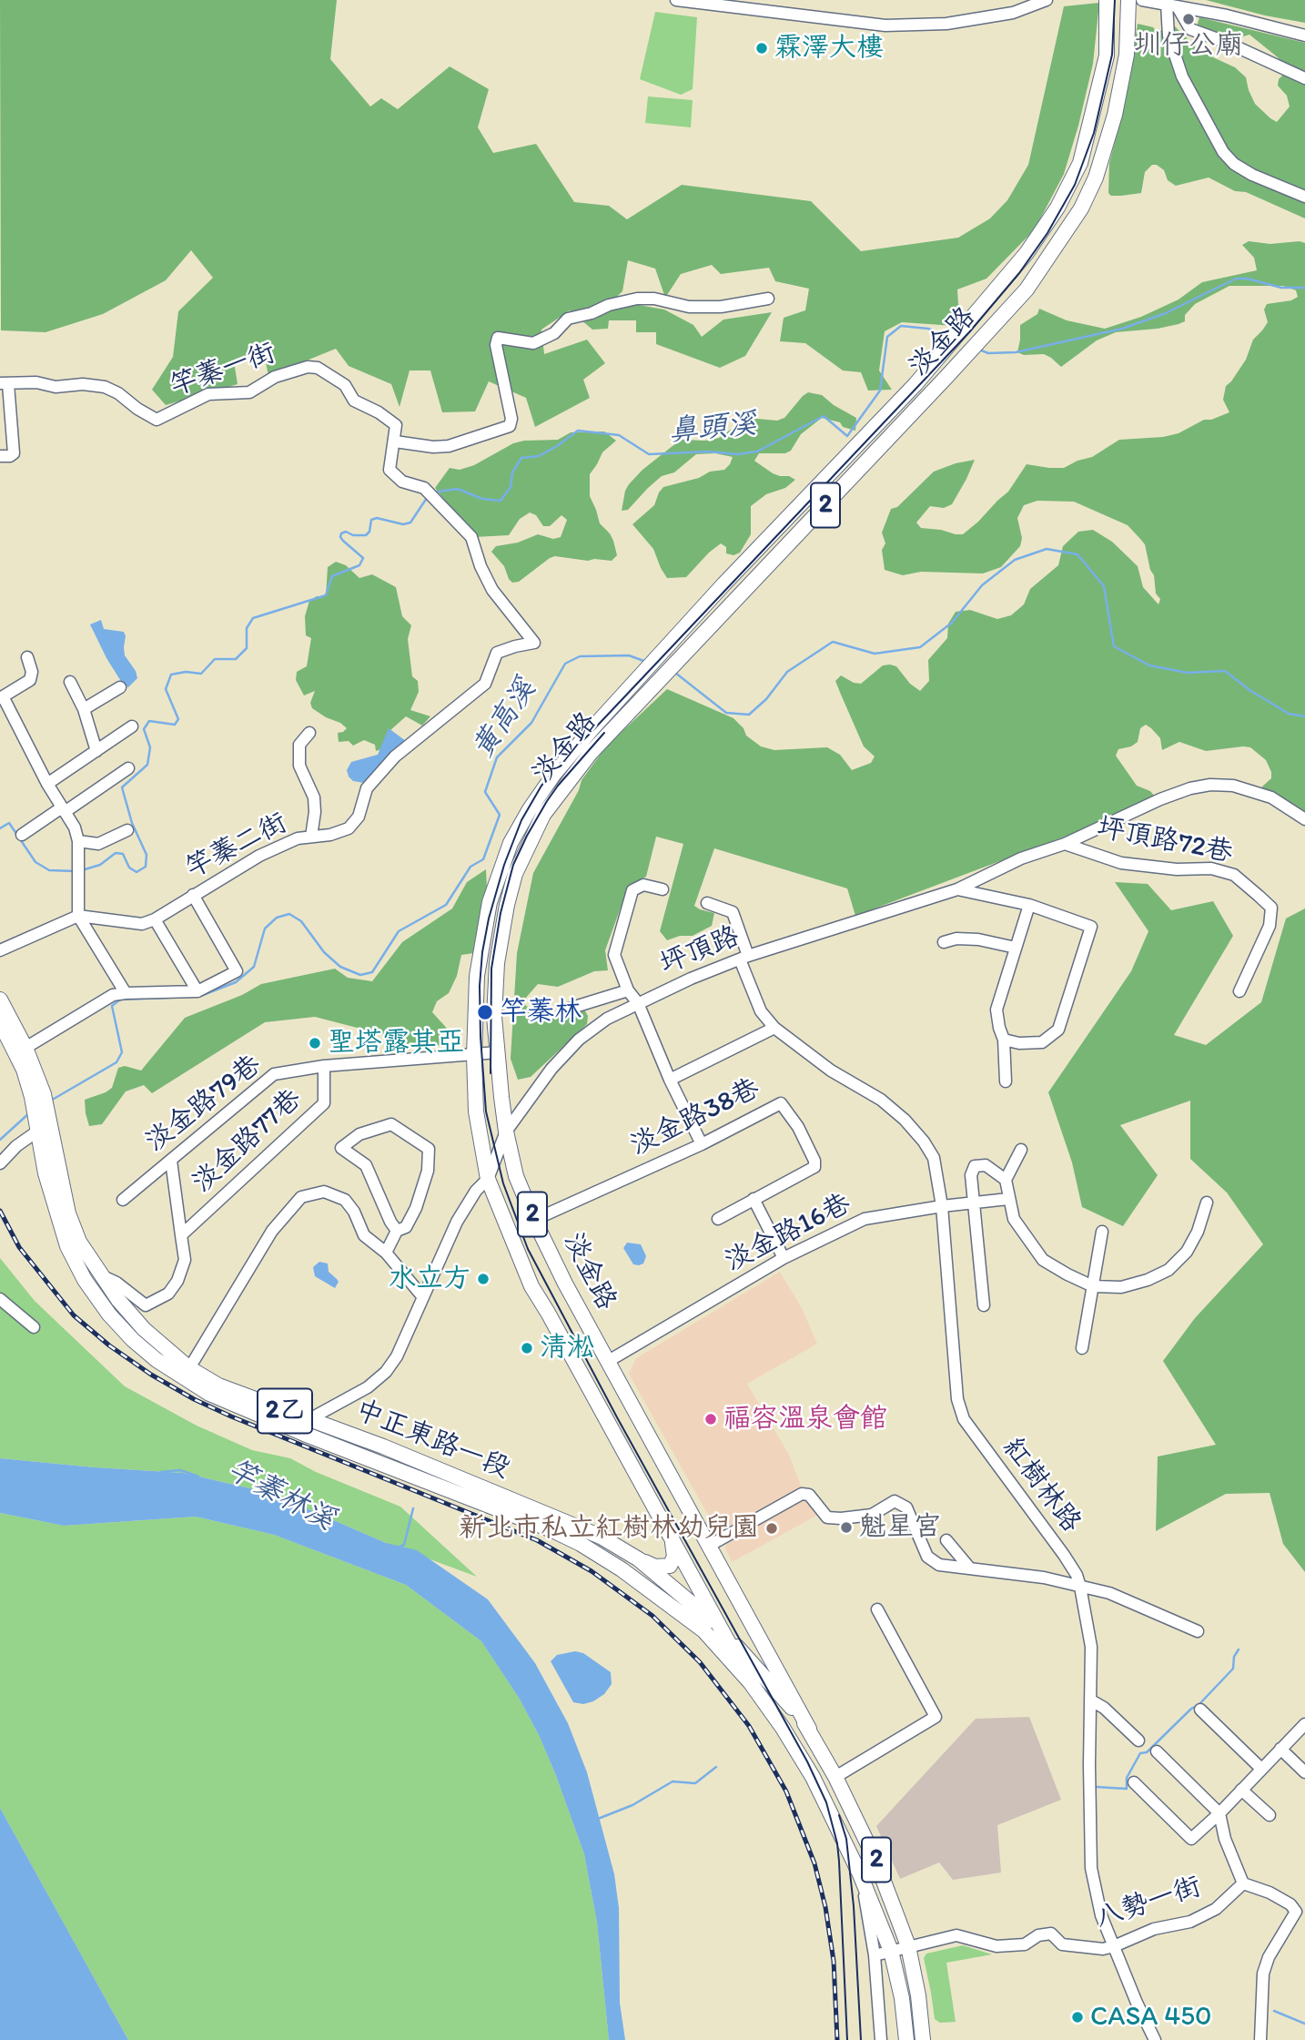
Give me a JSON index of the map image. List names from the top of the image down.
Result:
{
  "streets": {
    "main road": [
      "淡金路",
      "2",
      "2乙",
      "中正東路一段"
    ],
    "street": [
      "竿蓁一街",
      "坪頂路72巷",
      "竿蓁二街",
      "坪頂路",
      "淡金路79巷",
      "淡金路38巷",
      "淡金路77巷",
      "淡金路16巷",
      "紅樹林路",
      "八勢一街"
    ]
  },
  "crossings": [
    ["淡金路", "2"],
    ["淡金路", "坪頂路"],
    ["淡金路", "淡金路38巷"],
    ["淡金路", "淡金路77巷"],
    ["淡金路", "淡金路16巷"],
    ["淡金路", "中正東路一段"],
    ["竿蓁一街", "竿蓁二街"],
    ["2", "中正東路一段"],
    ["2", "八勢一街"],
    ["坪頂路72巷", "坪頂路"],
    ["坪頂路", "中正東路一段"],
    ["坪頂路", "紅樹林路"],
    ["淡金路79巷", "淡金路77巷"],
    ["淡金路16巷", "紅樹林路"],
    ["2乙", "中正東路一段"],
    ["紅樹林路", "八勢一街"]
  ],
  "water": ["鼻頭溪", "黃高溪", "竿蓁林溪"],
  "places": [
    "圳仔公廟",
    "霖澤大樓",
    "竿蓁林",
    "聖塔露其亞",
    "水立方",
    "清淞",
    "福容溫泉會館",
    "魁星宮",
    "新北市私立紅樹林幼兒園",
    "CASA 450"
  ]
}
